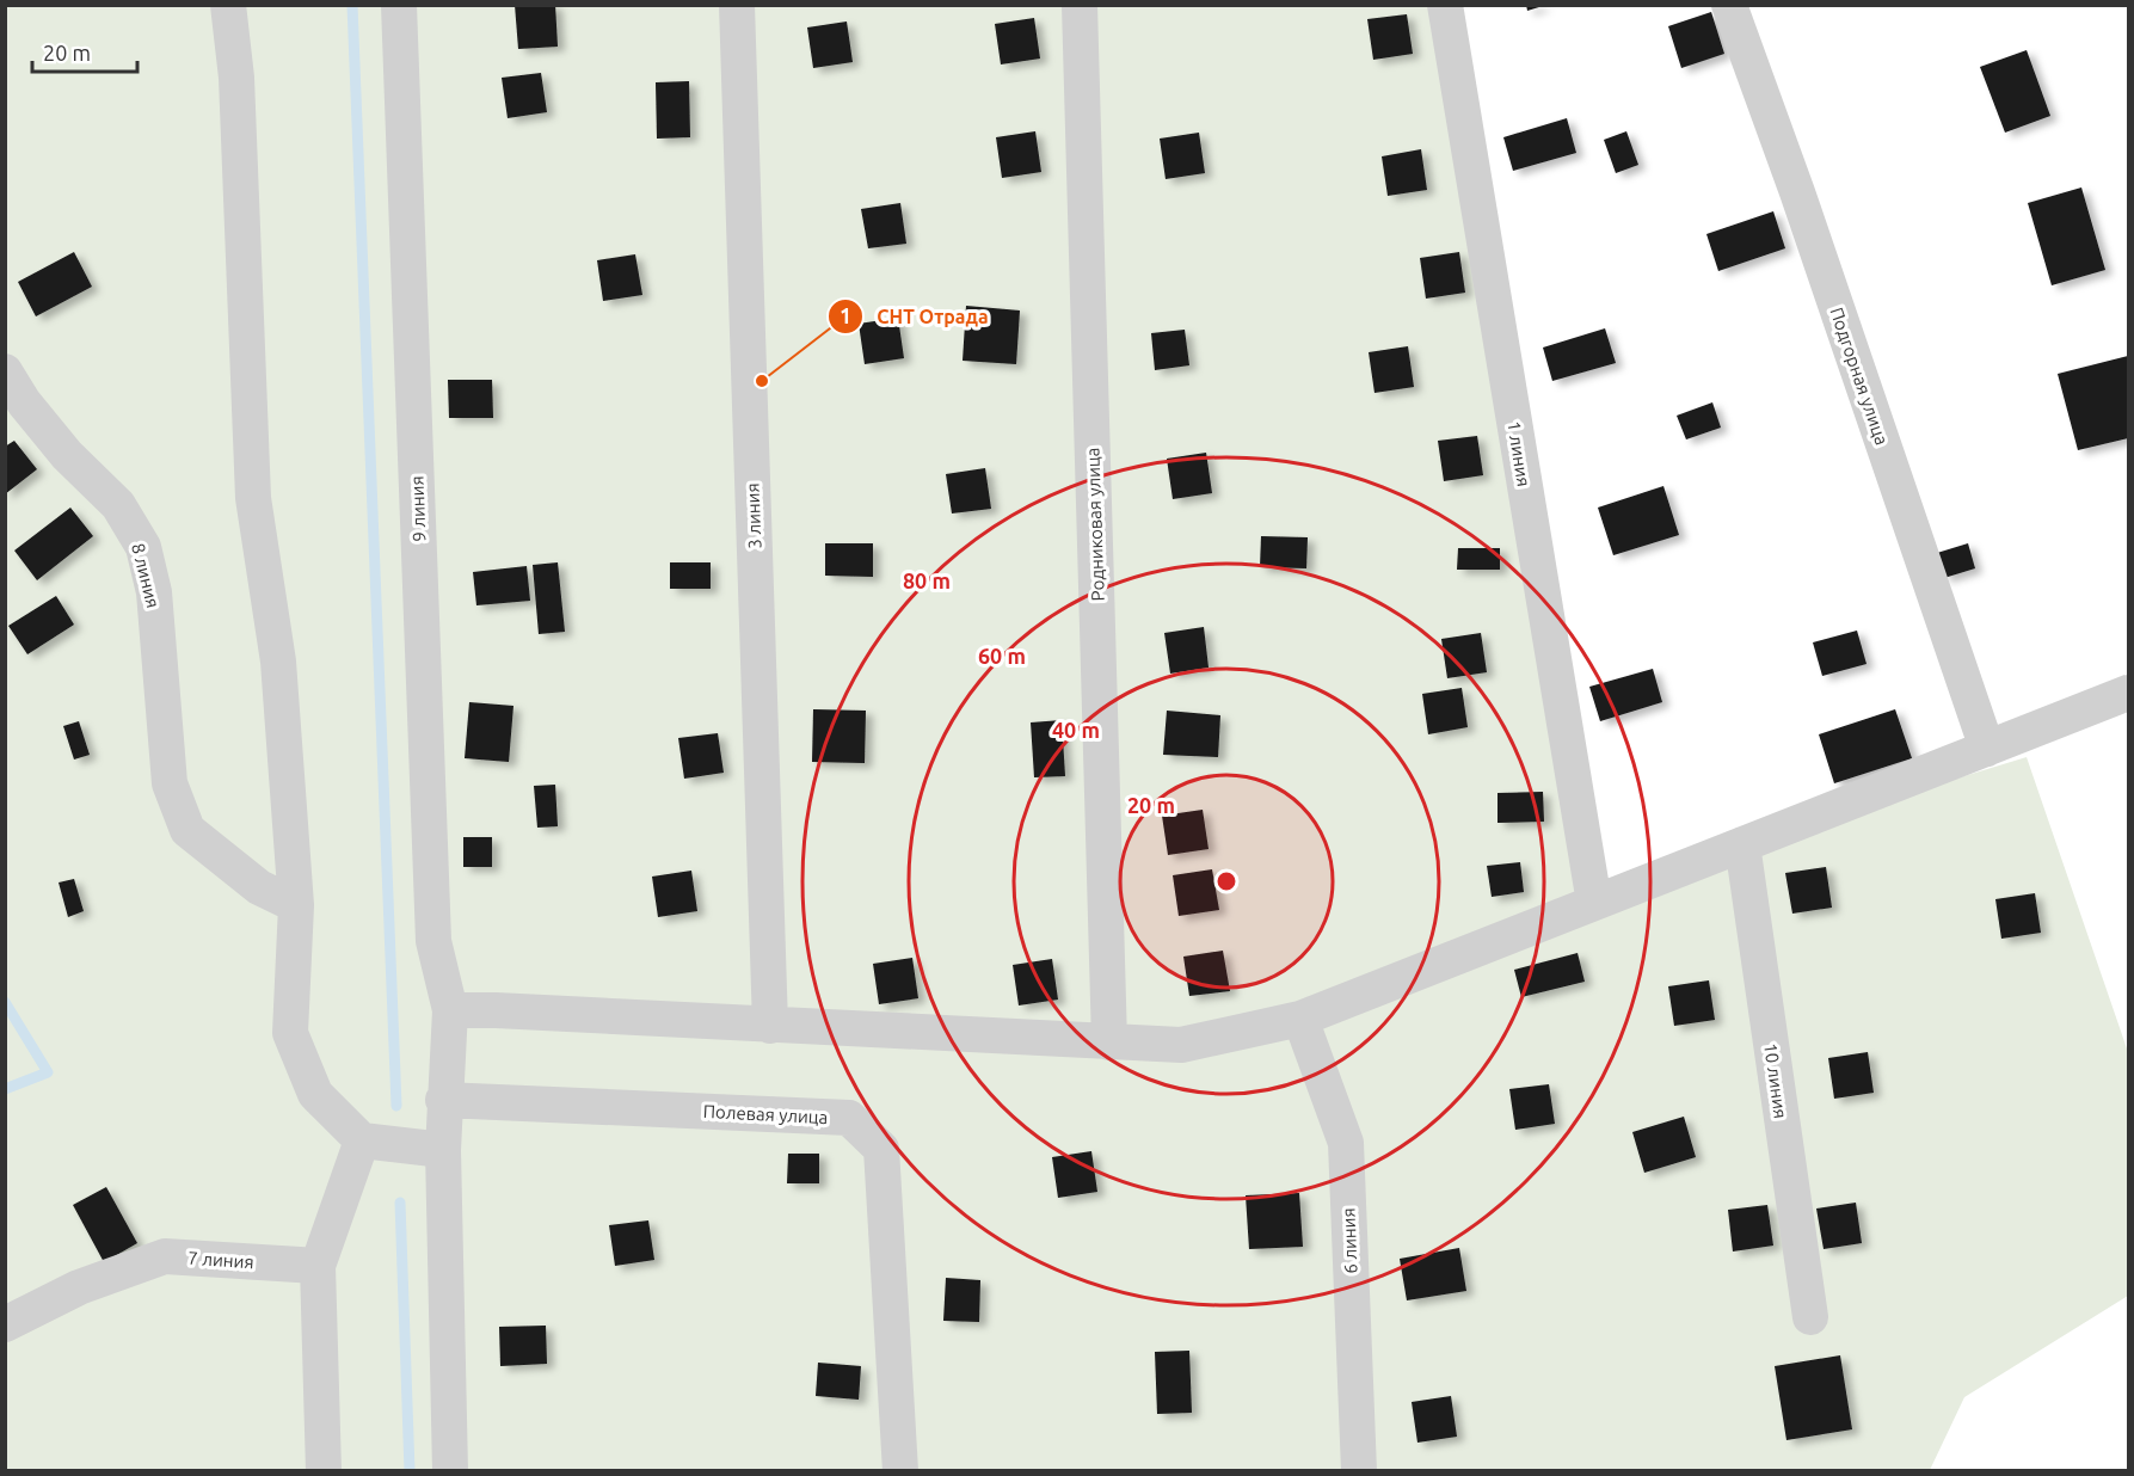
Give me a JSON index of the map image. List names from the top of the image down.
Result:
{
  "streets": {
    "street": [
      "Подгорная улица",
      "1 линия",
      "9 линия",
      "3 линия",
      "Родниковая улица",
      "8 линия",
      "10 линия",
      "Полевая улица",
      "6 линия",
      "7 линия"
    ]
  },
  "crossings": [
    ["9 линия", "Полевая улица"]
  ],
  "places": ["СНТ Отрада"],
  "scale_bar": "20 m",
  "rings": [
    "80 m",
    "60 m",
    "40 m",
    "20 m"
  ]
}
